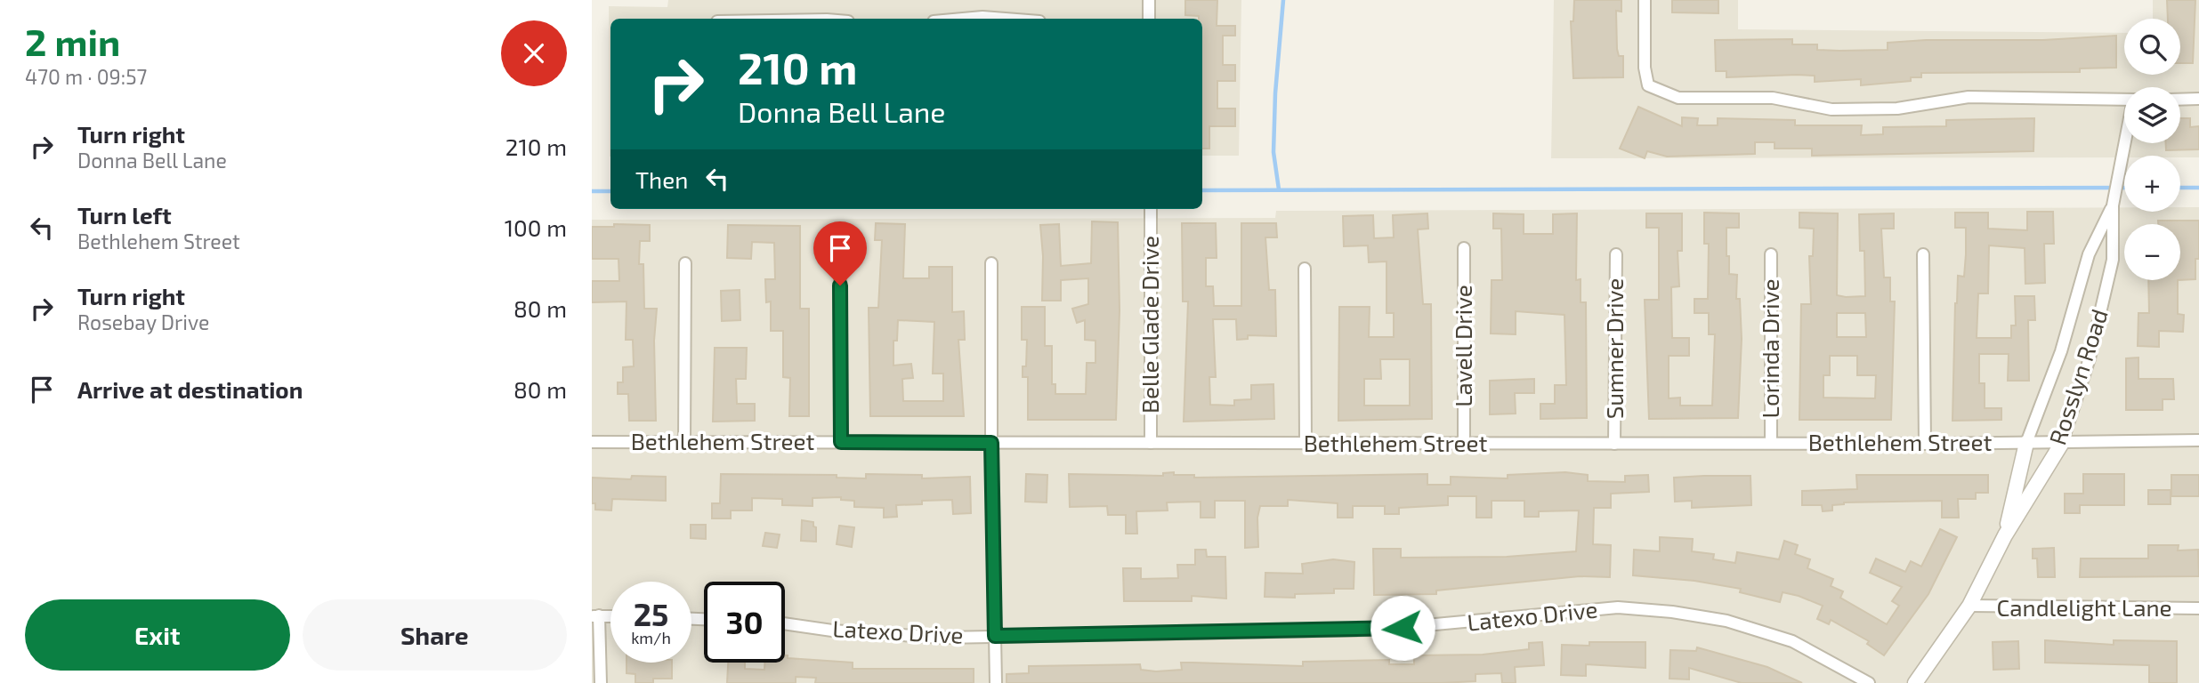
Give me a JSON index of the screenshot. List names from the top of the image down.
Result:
{
  "streets": {
    "street": [
      "Belle Glade Drive",
      "Lavell Drive",
      "Sumner Drive",
      "Lorinda Drive",
      "Rosslyn Road",
      "Bethlehem Street",
      "Candlelight Lane",
      "Latexo Drive"
    ]
  },
  "crossings": [
    ["Belle Glade Drive", "Bethlehem Street"],
    ["Lavell Drive", "Bethlehem Street"],
    ["Sumner Drive", "Bethlehem Street"],
    ["Lorinda Drive", "Bethlehem Street"],
    ["Rosslyn Road", "Bethlehem Street"],
    ["Rosslyn Road", "Candlelight Lane"]
  ],
  "page": {
    "heading": ["2 min", "470 m · 09:57"],
    "map_buttons": ["+", "−"],
    "turn": ["210 m", "Donna Bell Lane"],
    "list": [
      {
        "name": "Turn right",
        "note": "Donna Bell Lane",
        "value": "210 m"
      },
      {
        "name": "Turn left",
        "note": "Bethlehem Street",
        "value": "100 m"
      },
      {
        "name": "Turn right",
        "note": "Rosebay Drive",
        "value": "80 m"
      },
      {
        "name": "Arrive at destination",
        "value": "80 m"
      }
    ],
    "then": "Then",
    "speed": "25 km/h",
    "limit": "30",
    "buttons": ["Exit", "Share"]
  }
}
